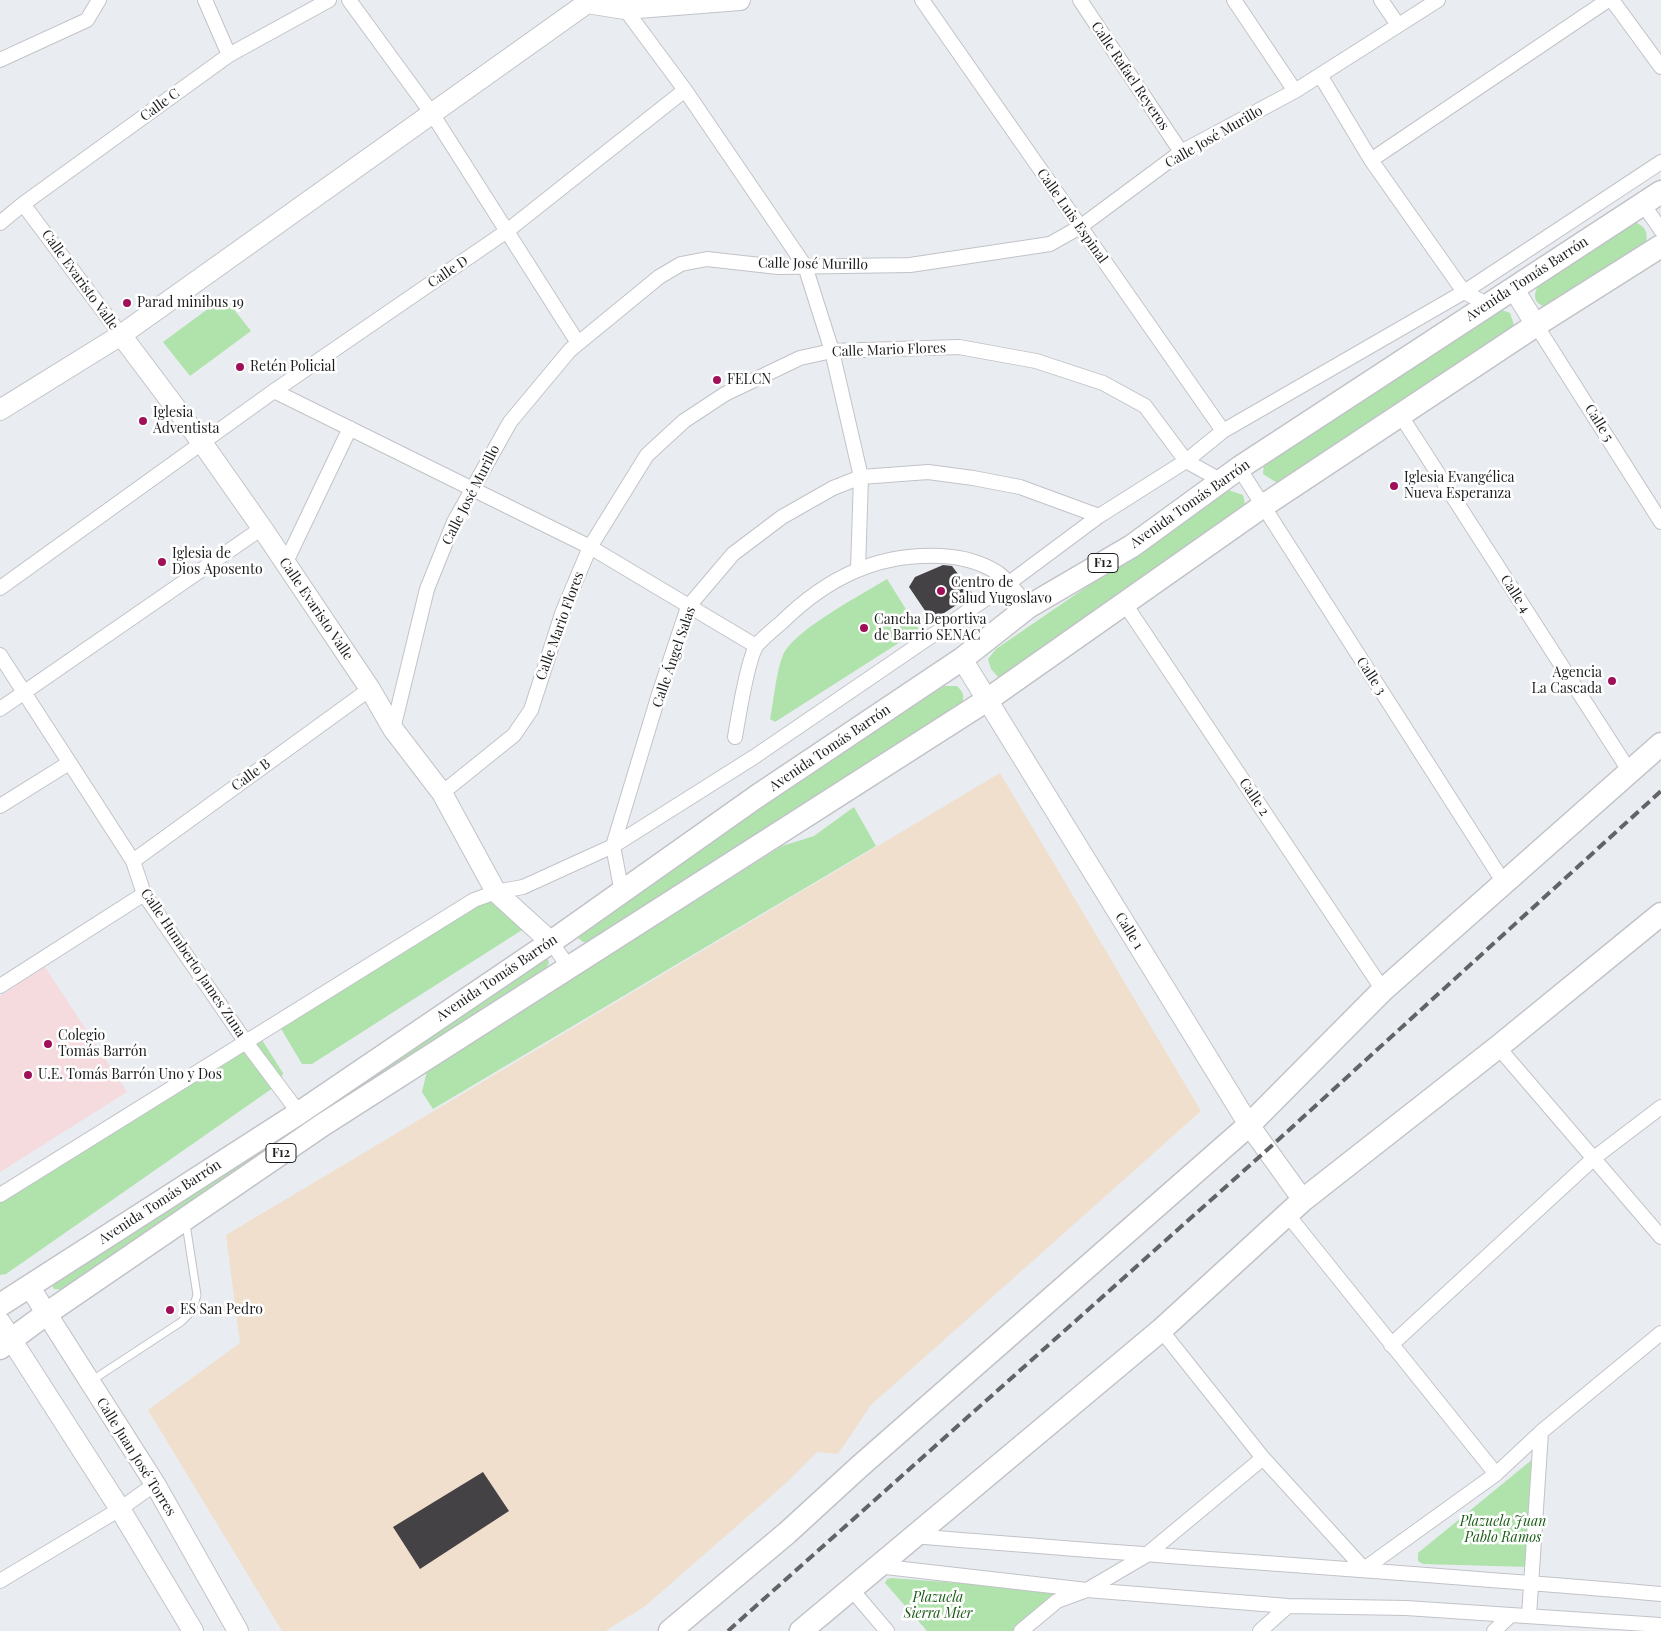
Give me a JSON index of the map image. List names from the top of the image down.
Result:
{
  "streets": {
    "main road": ["Avenida Tomás Barrón", "F12"],
    "street": [
      "Calle Rafael Reyeros",
      "Calle C",
      "Calle José Murillo",
      "Calle Luis Espinal",
      "Calle D",
      "Calle Evaristo Valle",
      "Calle Mario Flores",
      "Calle 5",
      "Calle 4",
      "Calle Ángel Salas",
      "Calle 3",
      "Calle B",
      "Calle 2",
      "Calle 1",
      "Calle Humberto James Zuna",
      "Calle Juan José Torres"
    ]
  },
  "crossings": [
    ["Calle Rafael Reyeros", "Calle José Murillo"],
    ["Calle C", "Calle Evaristo Valle"],
    ["Calle José Murillo", "Calle Luis Espinal"],
    ["Calle José Murillo", "Calle Evaristo Valle"],
    ["Calle D", "Calle Evaristo Valle"],
    ["Avenida Tomás Barrón", "Calle Evaristo Valle"],
    ["Avenida Tomás Barrón", "Calle Mario Flores"],
    ["Avenida Tomás Barrón", "Calle 5"],
    ["Avenida Tomás Barrón", "Calle 4"],
    ["Avenida Tomás Barrón", "Calle Ángel Salas"],
    ["Avenida Tomás Barrón", "Calle 3"],
    ["Avenida Tomás Barrón", "Calle 2"],
    ["Avenida Tomás Barrón", "Calle 1"],
    ["Avenida Tomás Barrón", "Calle Humberto James Zuna"],
    ["Avenida Tomás Barrón", "Calle Juan José Torres"],
    ["Calle Evaristo Valle", "Calle Mario Flores"],
    ["Calle Evaristo Valle", "Calle B"],
    ["Calle Mario Flores", "Calle 3"],
    ["Calle B", "Calle Humberto James Zuna"]
  ],
  "parks": ["Plazuela Juan Pablo Ramos", "Plazuela Sierra Mier"],
  "places": [
    "Parad minibus 19",
    "Retén Policial",
    "FELCN",
    "Iglesia Adventista",
    "Iglesia Evangélica Nueva Esperanza",
    "Iglesia de Dios Aposento",
    "Centro de Salud Yugoslavo",
    "Cancha Deportiva de Barrio SENAC",
    "Agencia La Cascada",
    "Colegio Tomás Barrón",
    "U.E. Tomás Barrón Uno y Dos",
    "ES San Pedro"
  ]
}
